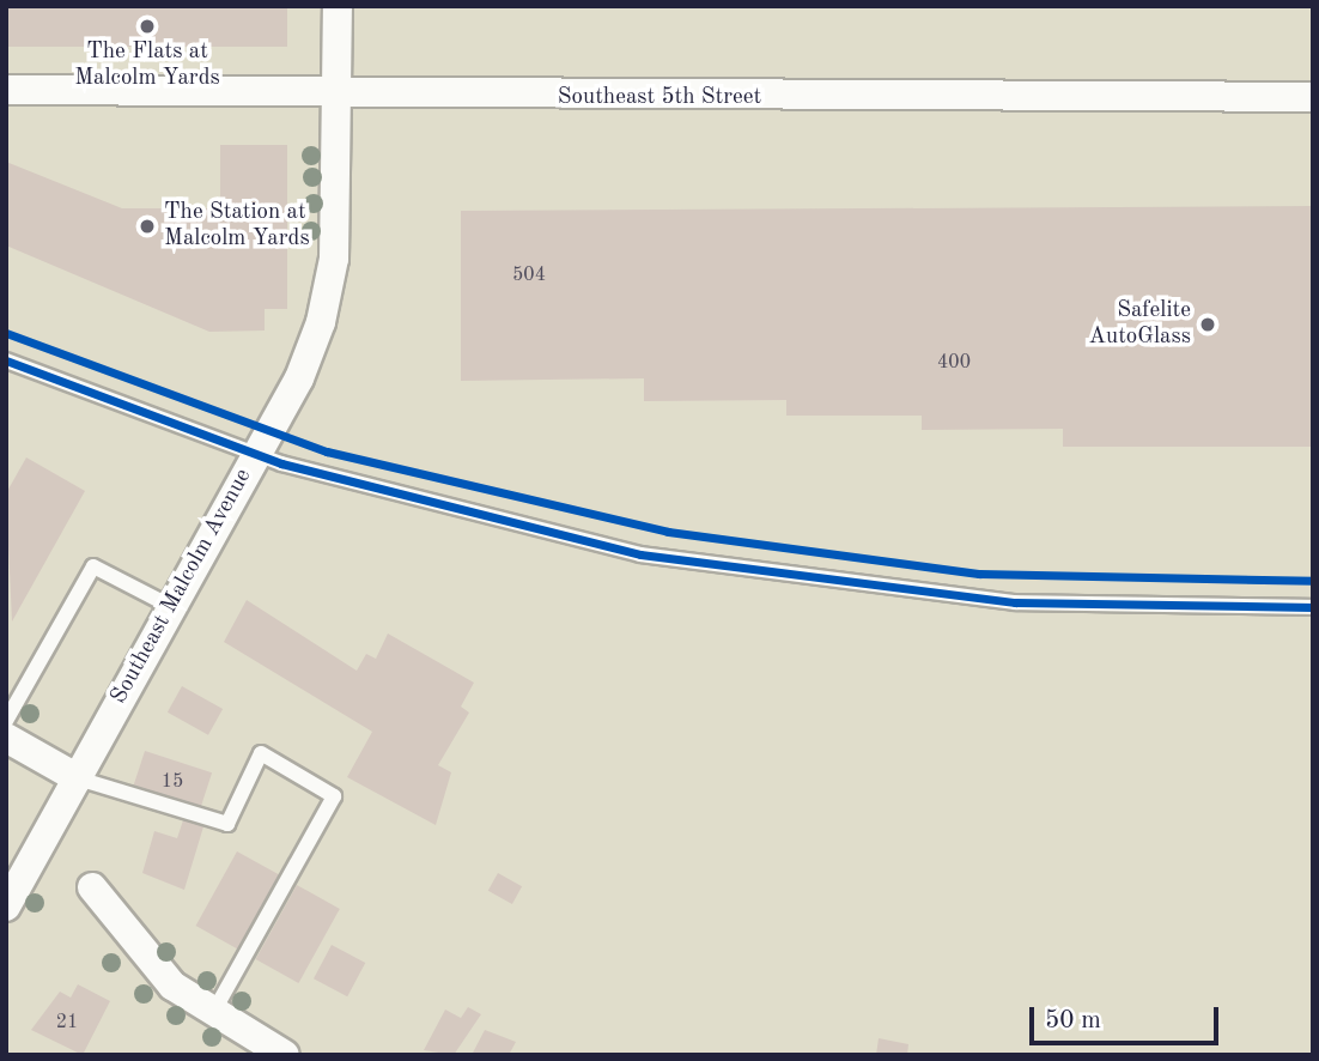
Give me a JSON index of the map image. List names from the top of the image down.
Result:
{
  "streets": {
    "street": ["Southeast 5th Street", "Southeast Malcolm Avenue"]
  },
  "crossings": [
    ["Southeast 5th Street", "Southeast Malcolm Avenue"]
  ],
  "places": ["The Flats at Malcolm Yards", "The Station at Malcolm Yards", "Safelite AutoGlass"],
  "house_numbers": [
    "504",
    "400",
    "15",
    "21"
  ],
  "scale_bar": "50 m"
}
